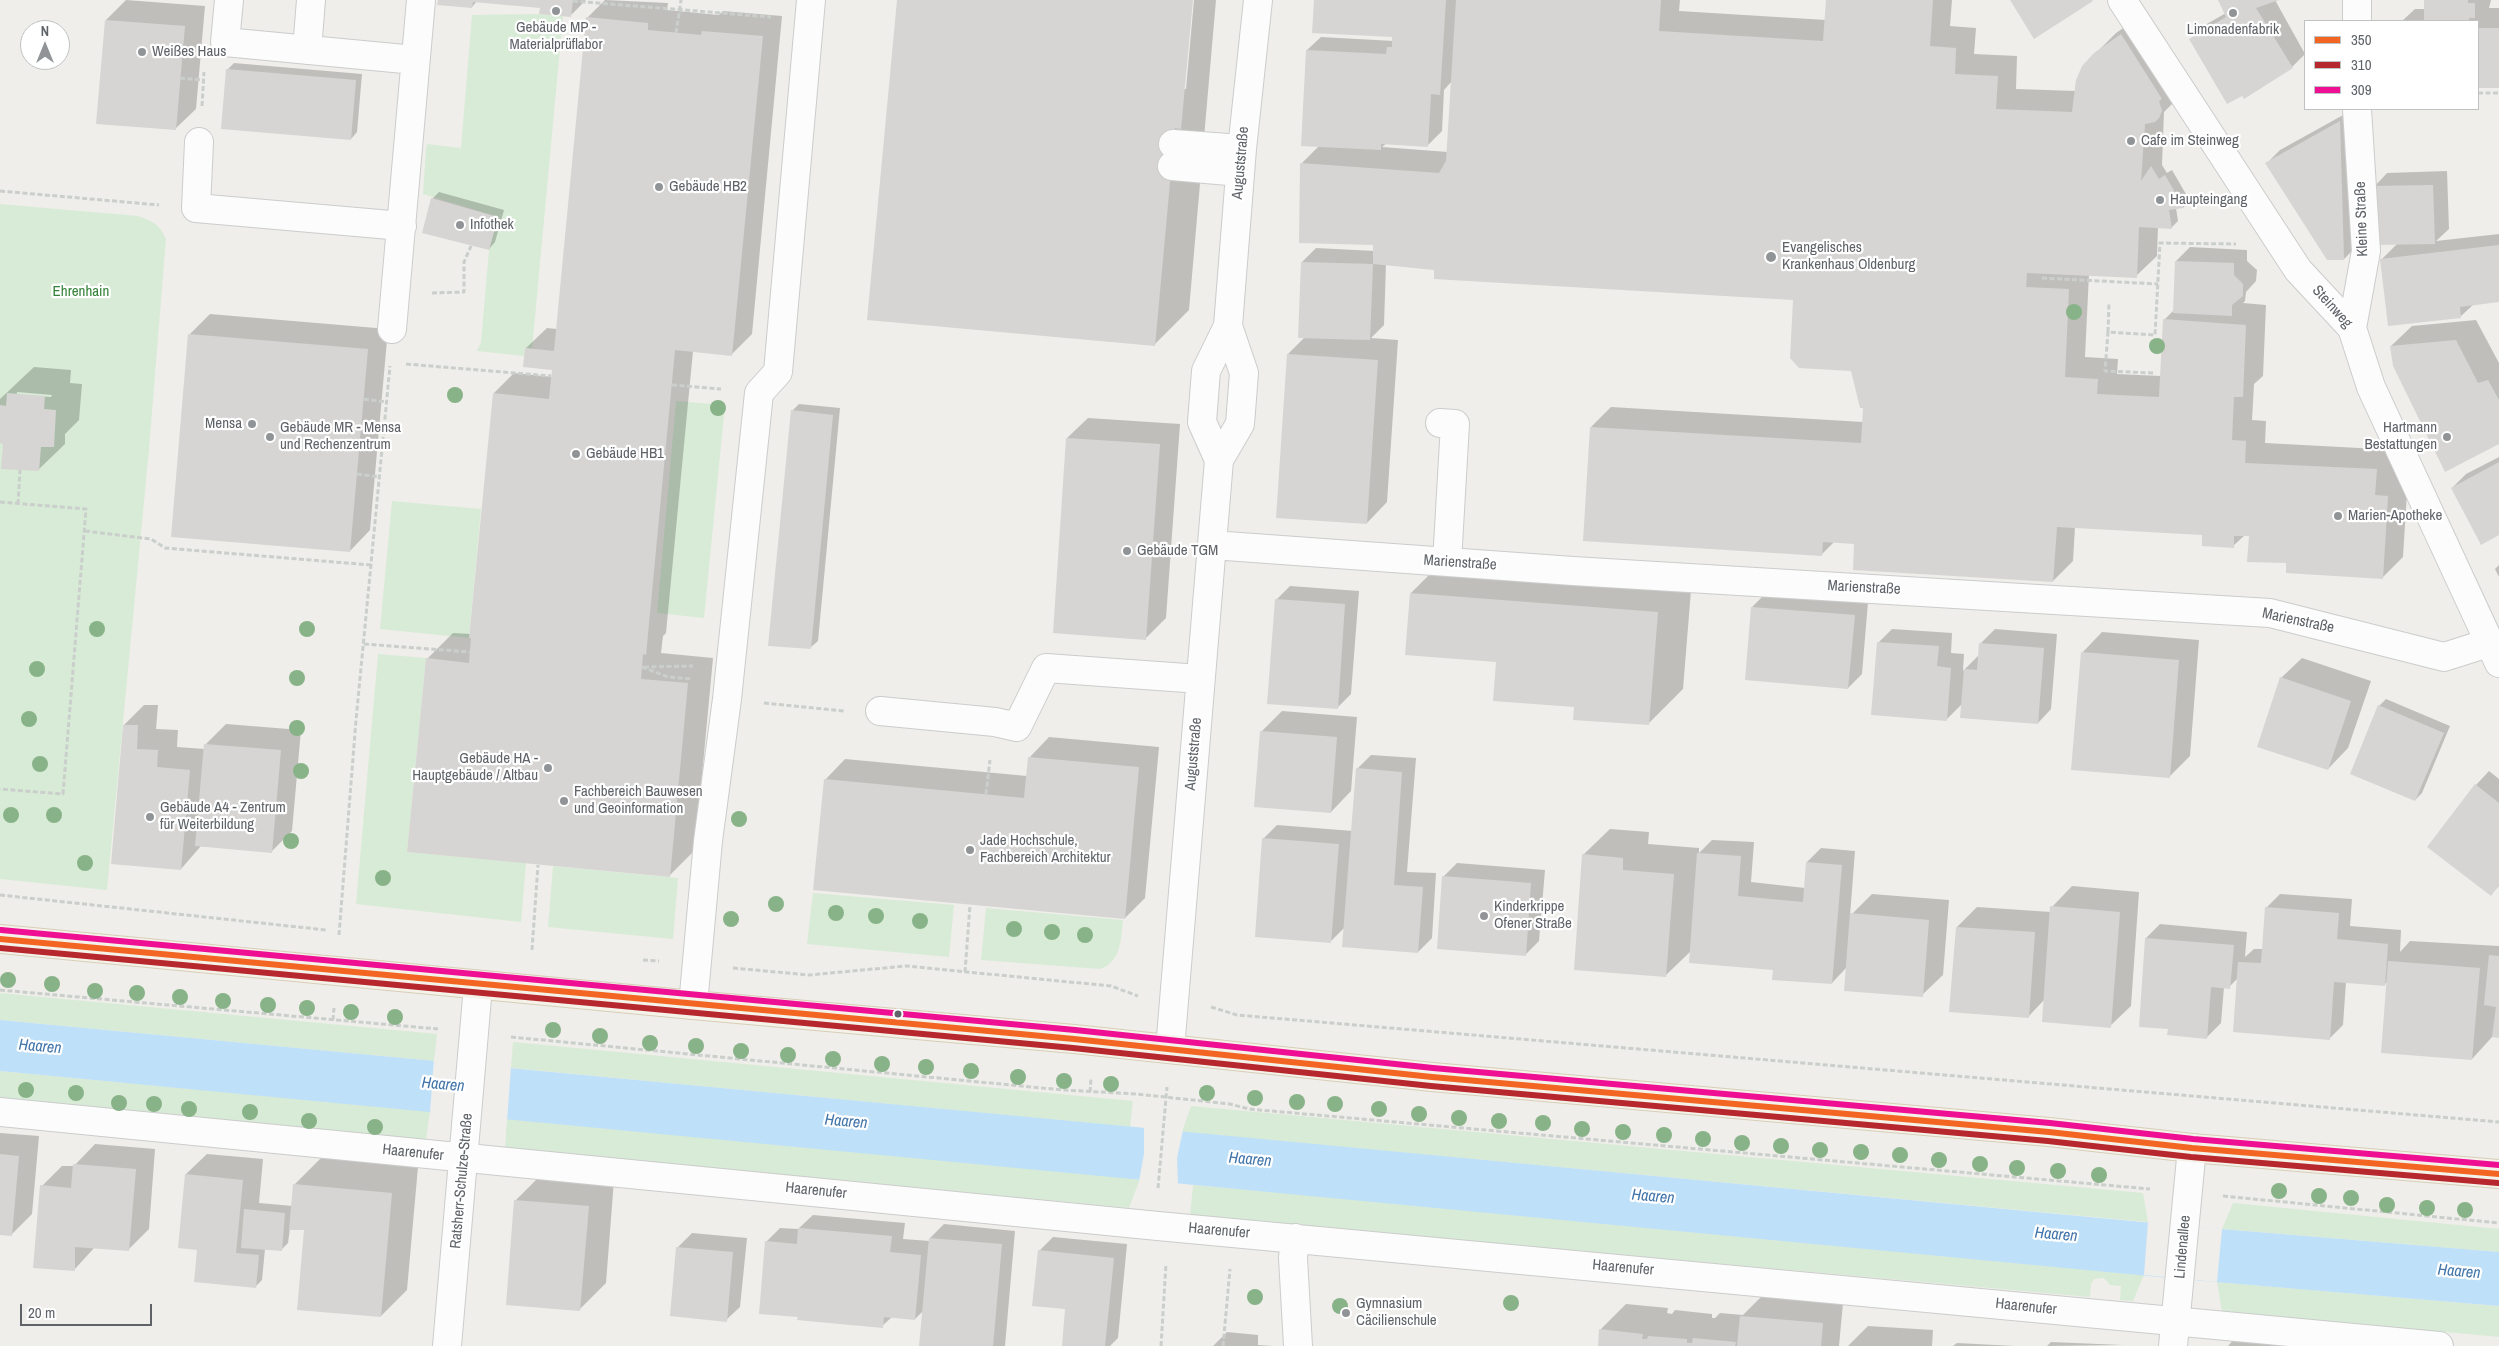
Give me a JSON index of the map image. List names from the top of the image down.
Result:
{
  "streets": {
    "street": [
      "Auguststraße",
      "Kleine Straße",
      "Steinweg",
      "Marienstraße",
      "Haarenufer",
      "Ratsherr-Schulze-Straße",
      "Lindenallee"
    ]
  },
  "crossings": [
    ["Auguststraße", "Marienstraße"],
    ["Kleine Straße", "Steinweg"],
    ["Steinweg", "Marienstraße"],
    ["Haarenufer", "Ratsherr-Schulze-Straße"],
    ["Haarenufer", "Lindenallee"]
  ],
  "water": ["Haaren"],
  "parks": ["Ehrenhain"],
  "places": [
    "Gebäude MP - Materialprüflabor",
    "Limonadenfabrik",
    "Weißes Haus",
    "Cafe im Steinweg",
    "Gebäude HB2",
    "Haupteingang",
    "Infothek",
    "Evangelisches Krankenhaus Oldenburg",
    "Mensa",
    "Gebäude MR - Mensa und Rechenzentrum",
    "Hartmann Bestattungen",
    "Gebäude HB1",
    "Marien-Apotheke",
    "Gebäude TGM",
    "Gebäude HA - Hauptgebäude / Altbau",
    "Fachbereich Bauwesen und Geoinformation",
    "Gebäude A4 - Zentrum für Weiterbildung",
    "Jade Hochschule, Fachbereich Architektur",
    "Kinderkrippe Ofener Straße",
    "Gymnasium Cäcilienschule"
  ],
  "lines": ["transit line 309", "transit line 350", "transit line 310"],
  "legend": ["350", "310", "309"],
  "scale_bar": "20 m",
  "north": "top"
}
